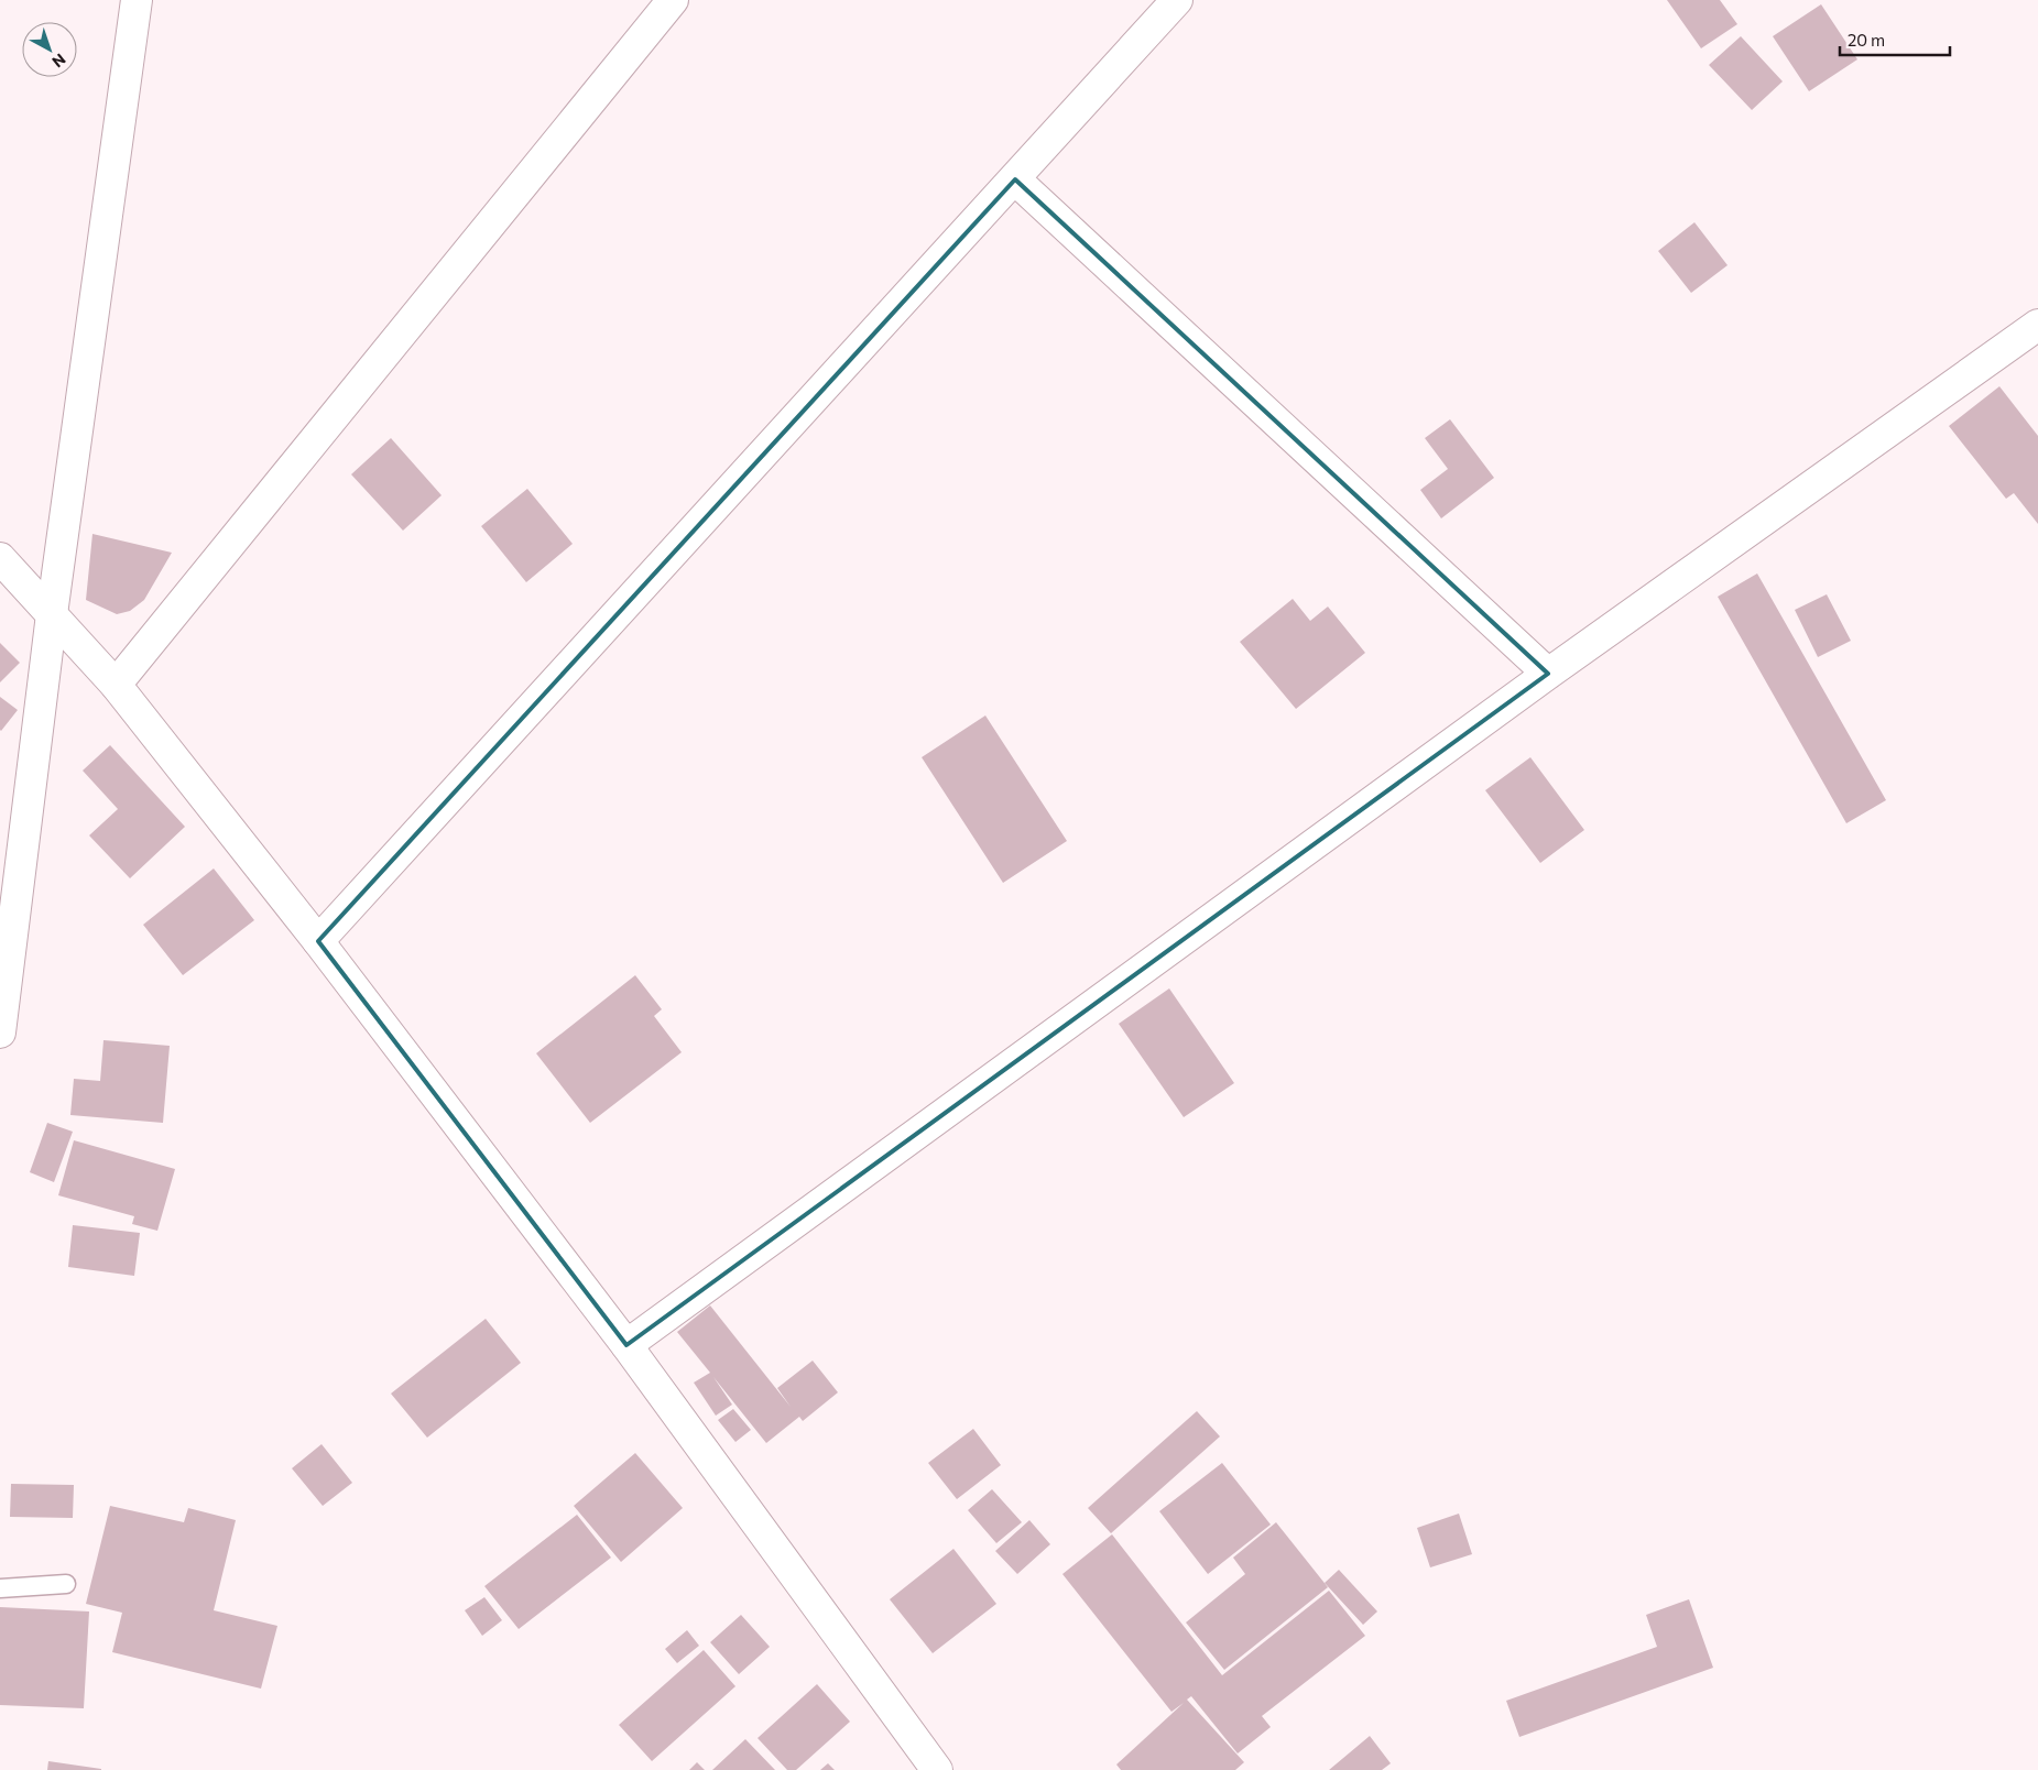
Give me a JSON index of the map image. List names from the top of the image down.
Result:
{
  "scale_bar": "20 m",
  "north": "bottom right"
}
